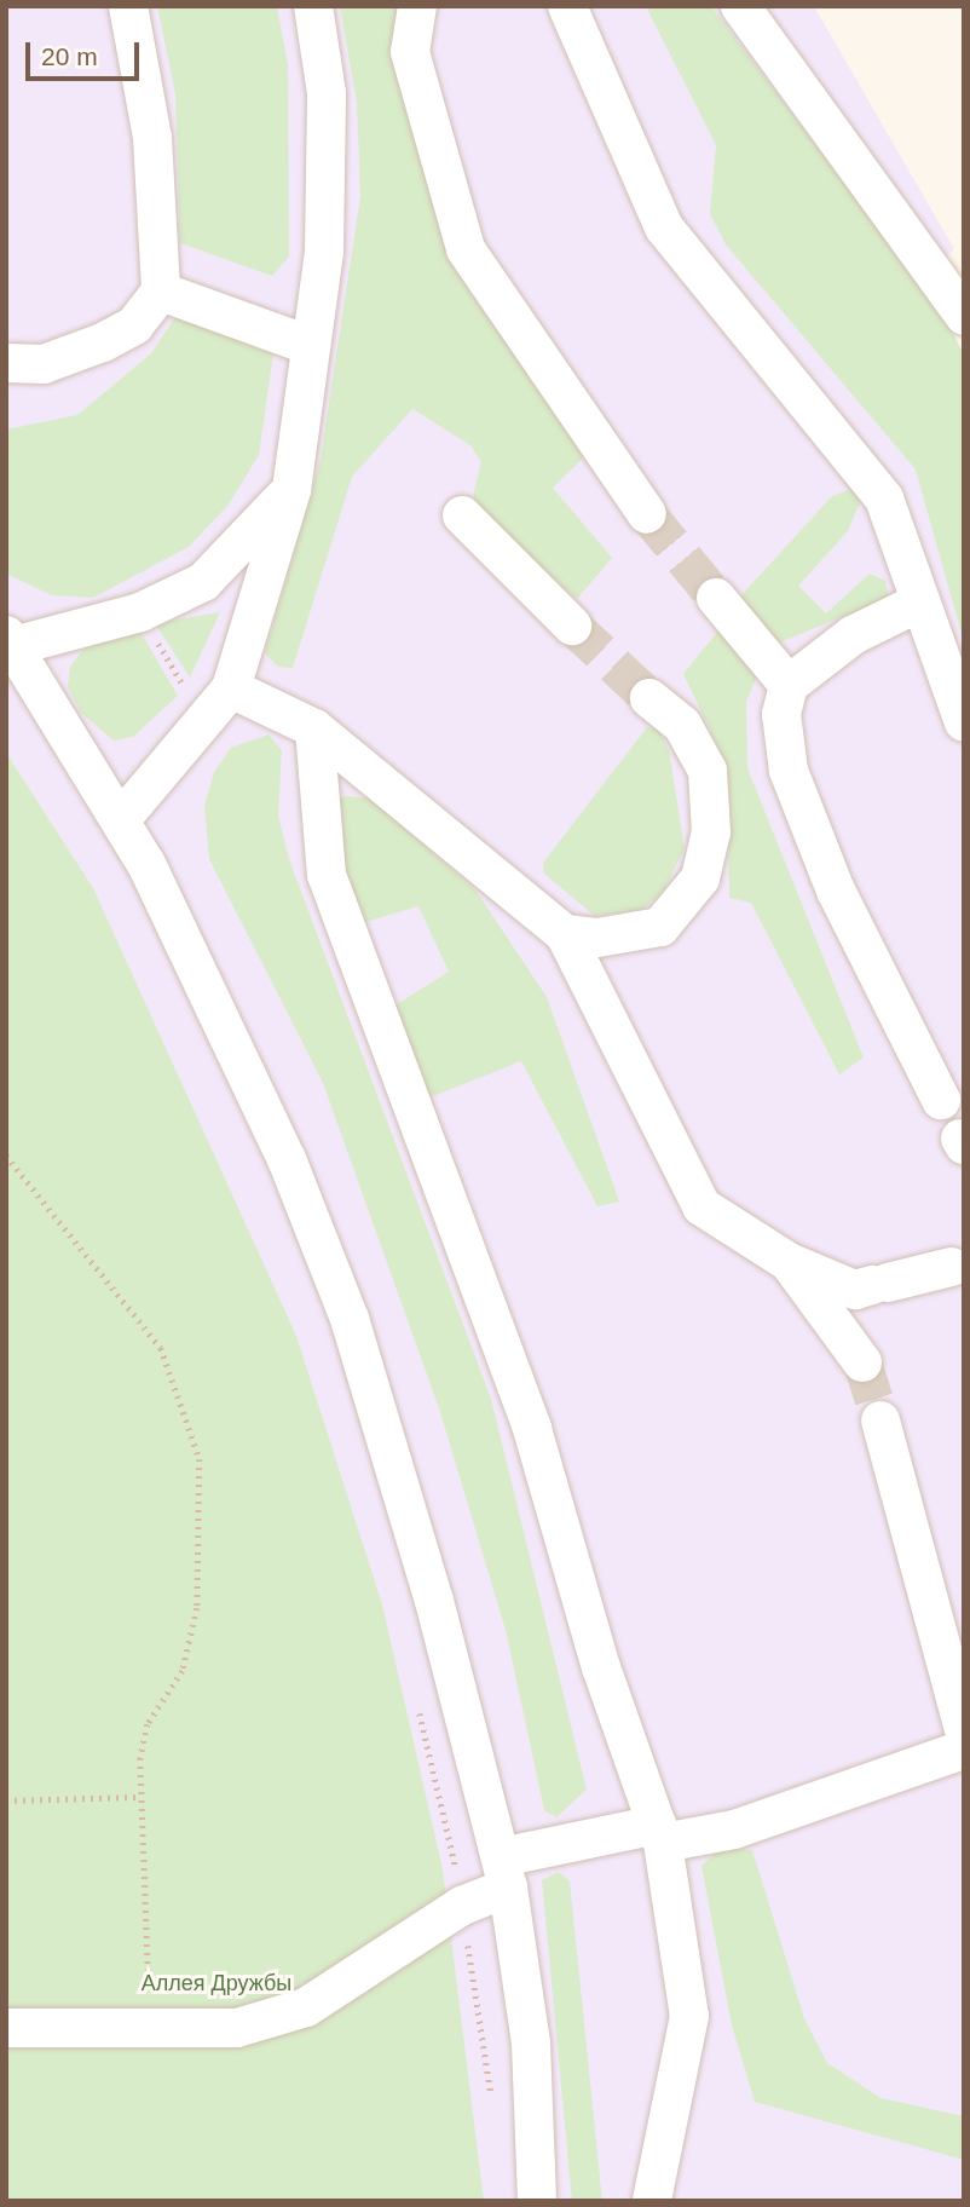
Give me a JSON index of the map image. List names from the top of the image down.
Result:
{
  "parks": ["Аллея Дружбы"],
  "scale_bar": "20 m"
}
